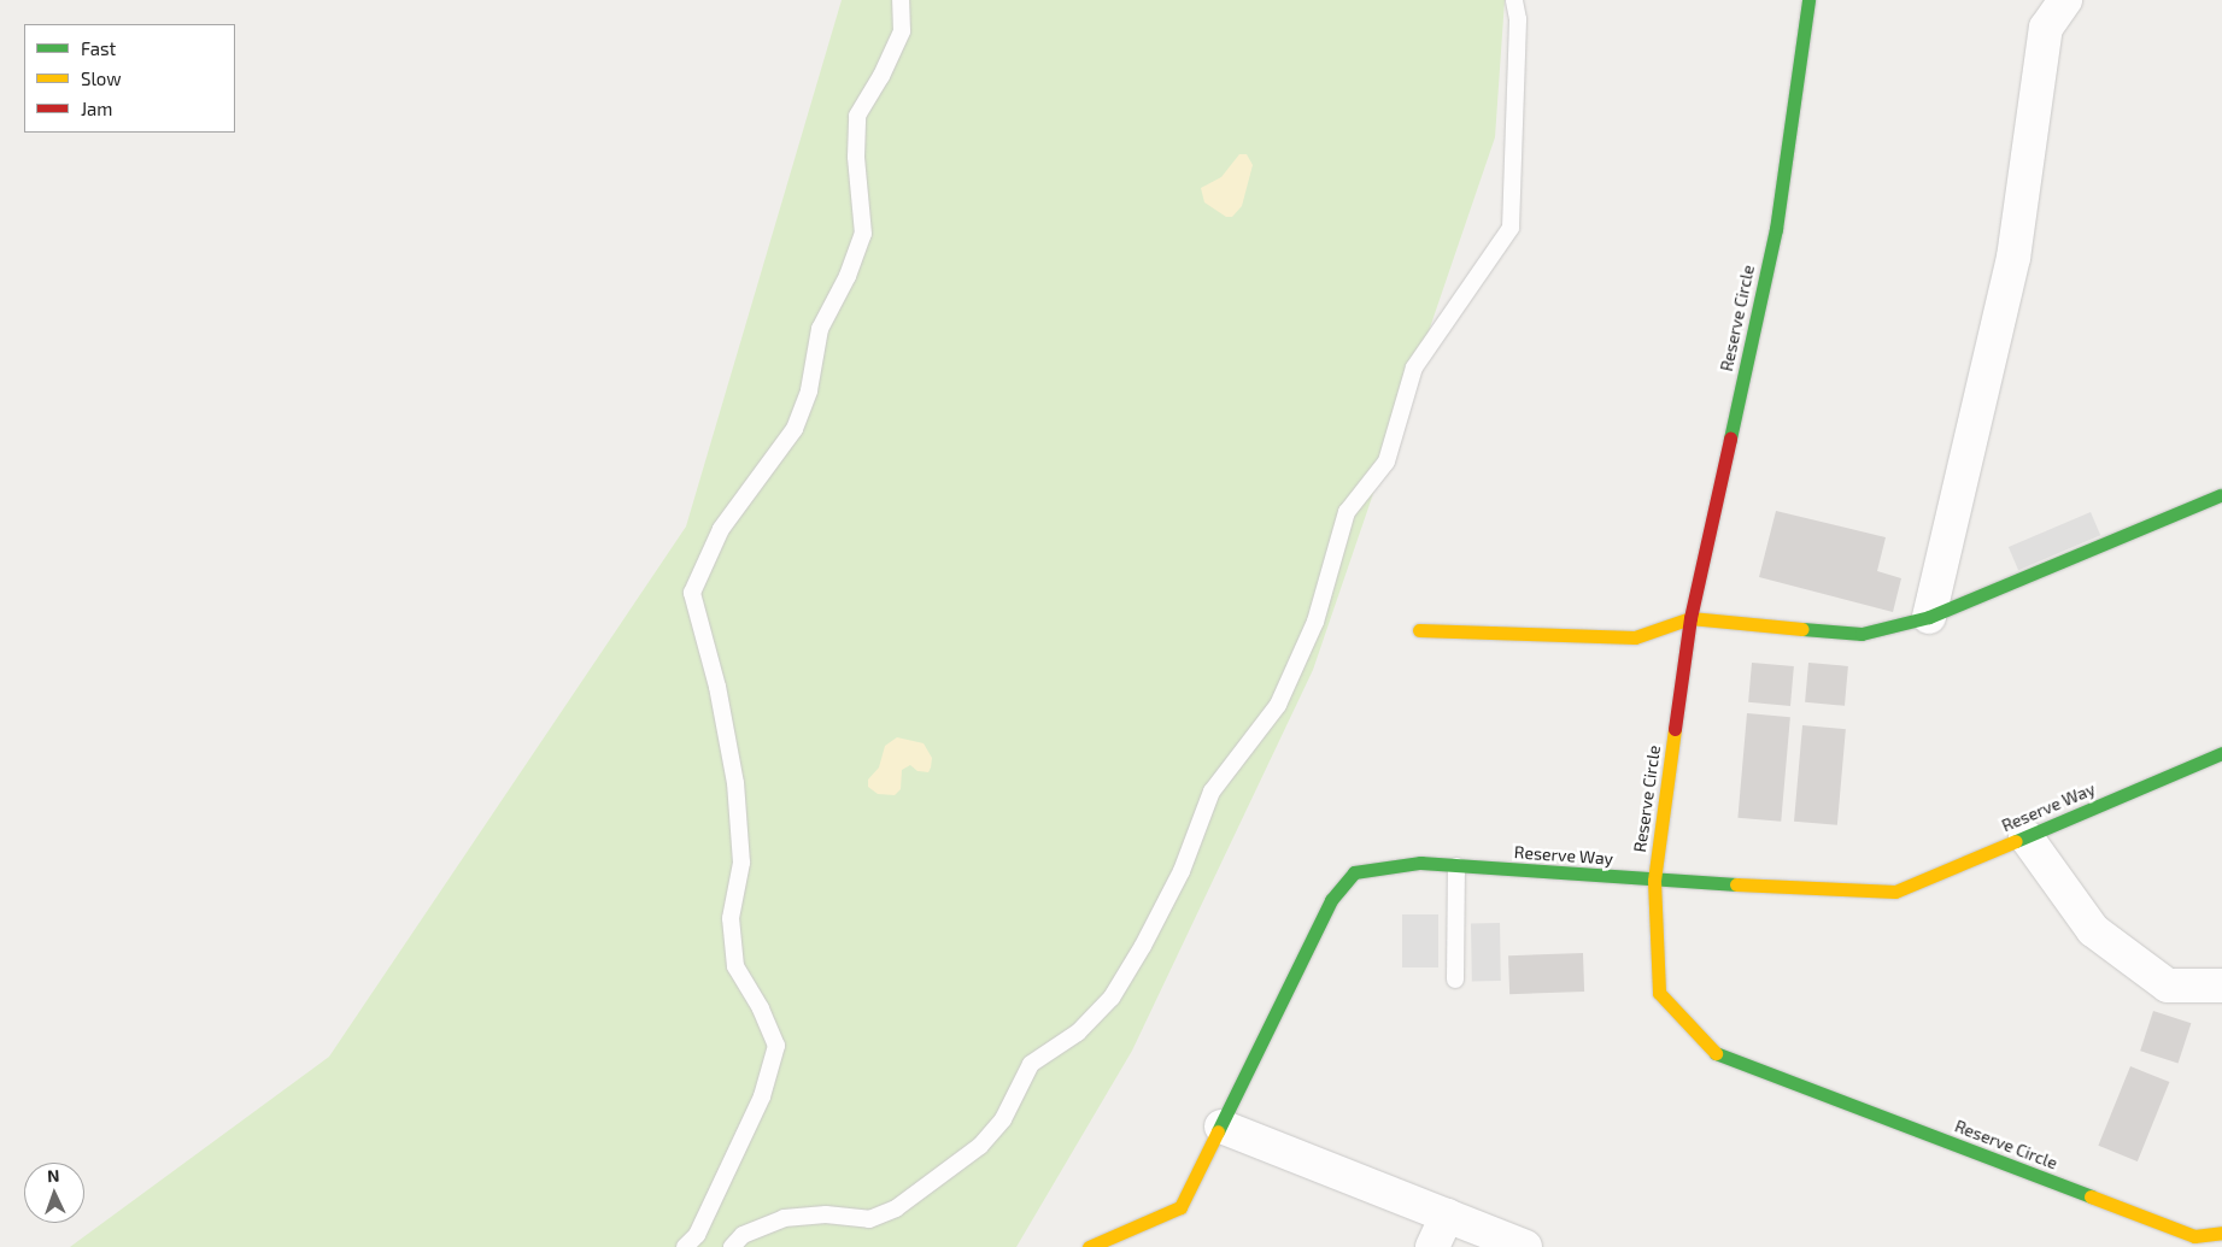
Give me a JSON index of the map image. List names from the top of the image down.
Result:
{
  "streets": {
    "street": ["Reserve Circle", "Reserve Way"]
  },
  "crossings": [
    ["Reserve Circle", "Reserve Way"]
  ],
  "legend": ["Fast", "Slow", "Jam"],
  "north": "top"
}
